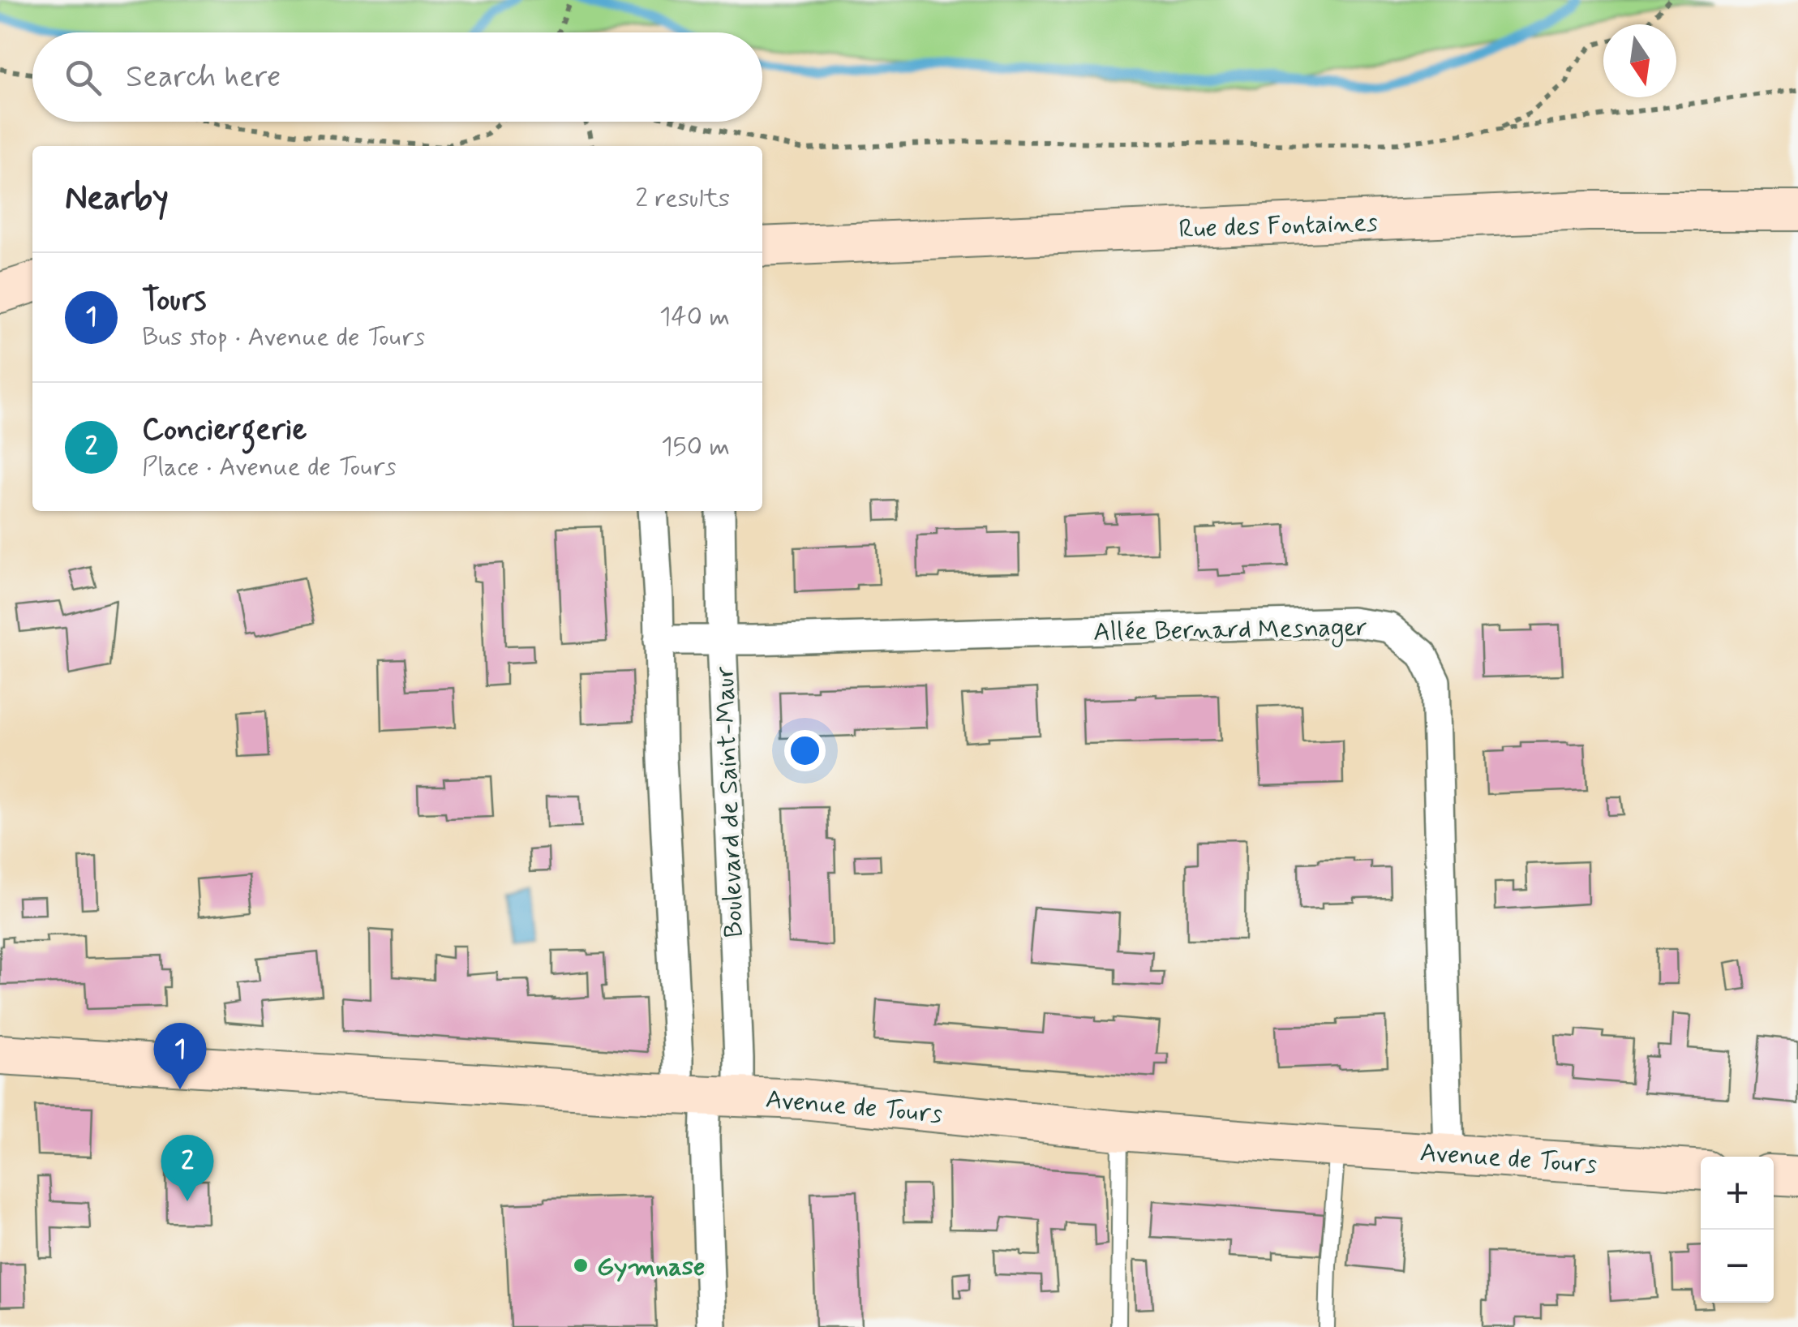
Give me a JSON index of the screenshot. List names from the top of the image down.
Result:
{
  "streets": {
    "main road": ["Rue des Fontaines", "Avenue de Tours"],
    "street": ["Allée Bernard Mesnager", "Boulevard de Saint-Maur"]
  },
  "crossings": [
    ["Allée Bernard Mesnager", "Boulevard de Saint-Maur"],
    ["Allée Bernard Mesnager", "Avenue de Tours"],
    ["Boulevard de Saint-Maur", "Avenue de Tours"]
  ],
  "places": ["Gymnase"],
  "north": "bottom",
  "page": {
    "search": "Search here",
    "heading": ["Nearby", "2 results"],
    "list": [
      {
        "mark": "1",
        "name": "Tours",
        "note": "Bus stop · Avenue de Tours",
        "value": "140 m"
      },
      {
        "mark": "2",
        "name": "Conciergerie",
        "note": "Place · Avenue de Tours",
        "value": "150 m"
      }
    ],
    "pins": ["1", "2"],
    "map_buttons": ["+", "−"]
  }
}
